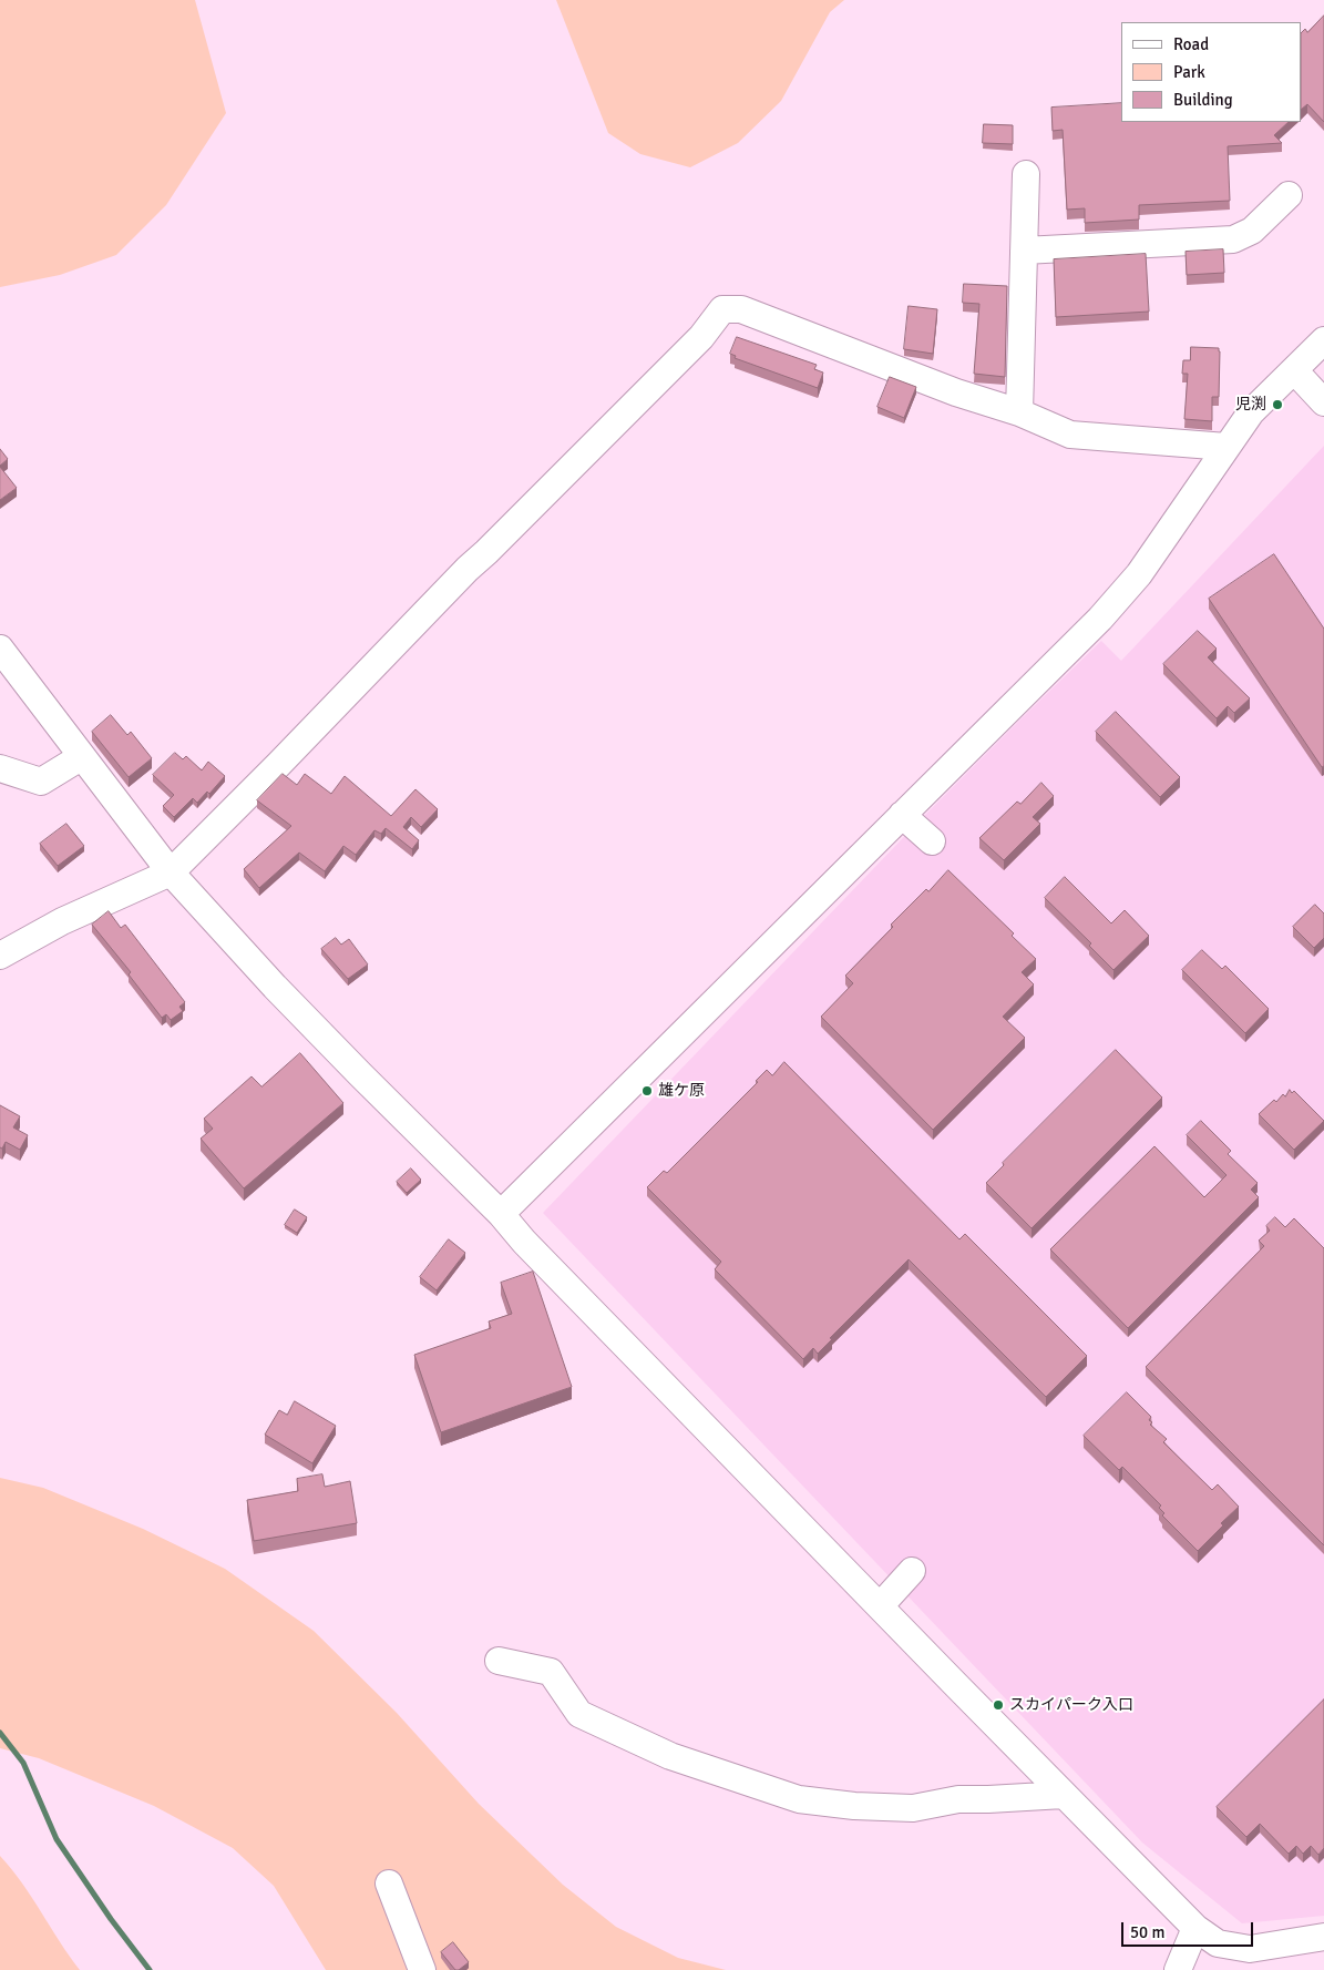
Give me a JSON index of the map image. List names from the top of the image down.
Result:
{
  "places": ["児渕", "雄ケ原", "スカイパーク入口"],
  "legend": ["Road", "Park", "Building"],
  "scale_bar": "50 m"
}
